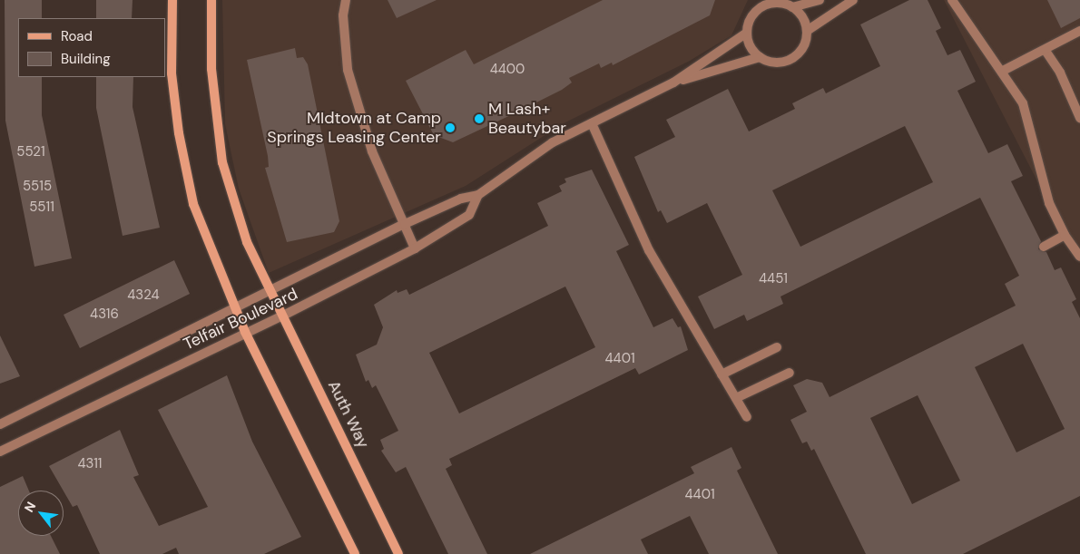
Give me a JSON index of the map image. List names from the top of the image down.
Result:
{
  "streets": {
    "street": ["Telfair Boulevard", "Auth Way"]
  },
  "crossings": [
    ["Telfair Boulevard", "Auth Way"]
  ],
  "places": ["M Lash+ Beautybar", "MIdtown at Camp Springs Leasing Center"],
  "house_numbers": [
    "4400",
    "5521",
    "5515",
    "5511",
    "4451",
    "4324",
    "4316",
    "4401",
    "4311",
    "4401"
  ],
  "legend": ["Road", "Building"],
  "north": "top left"
}
